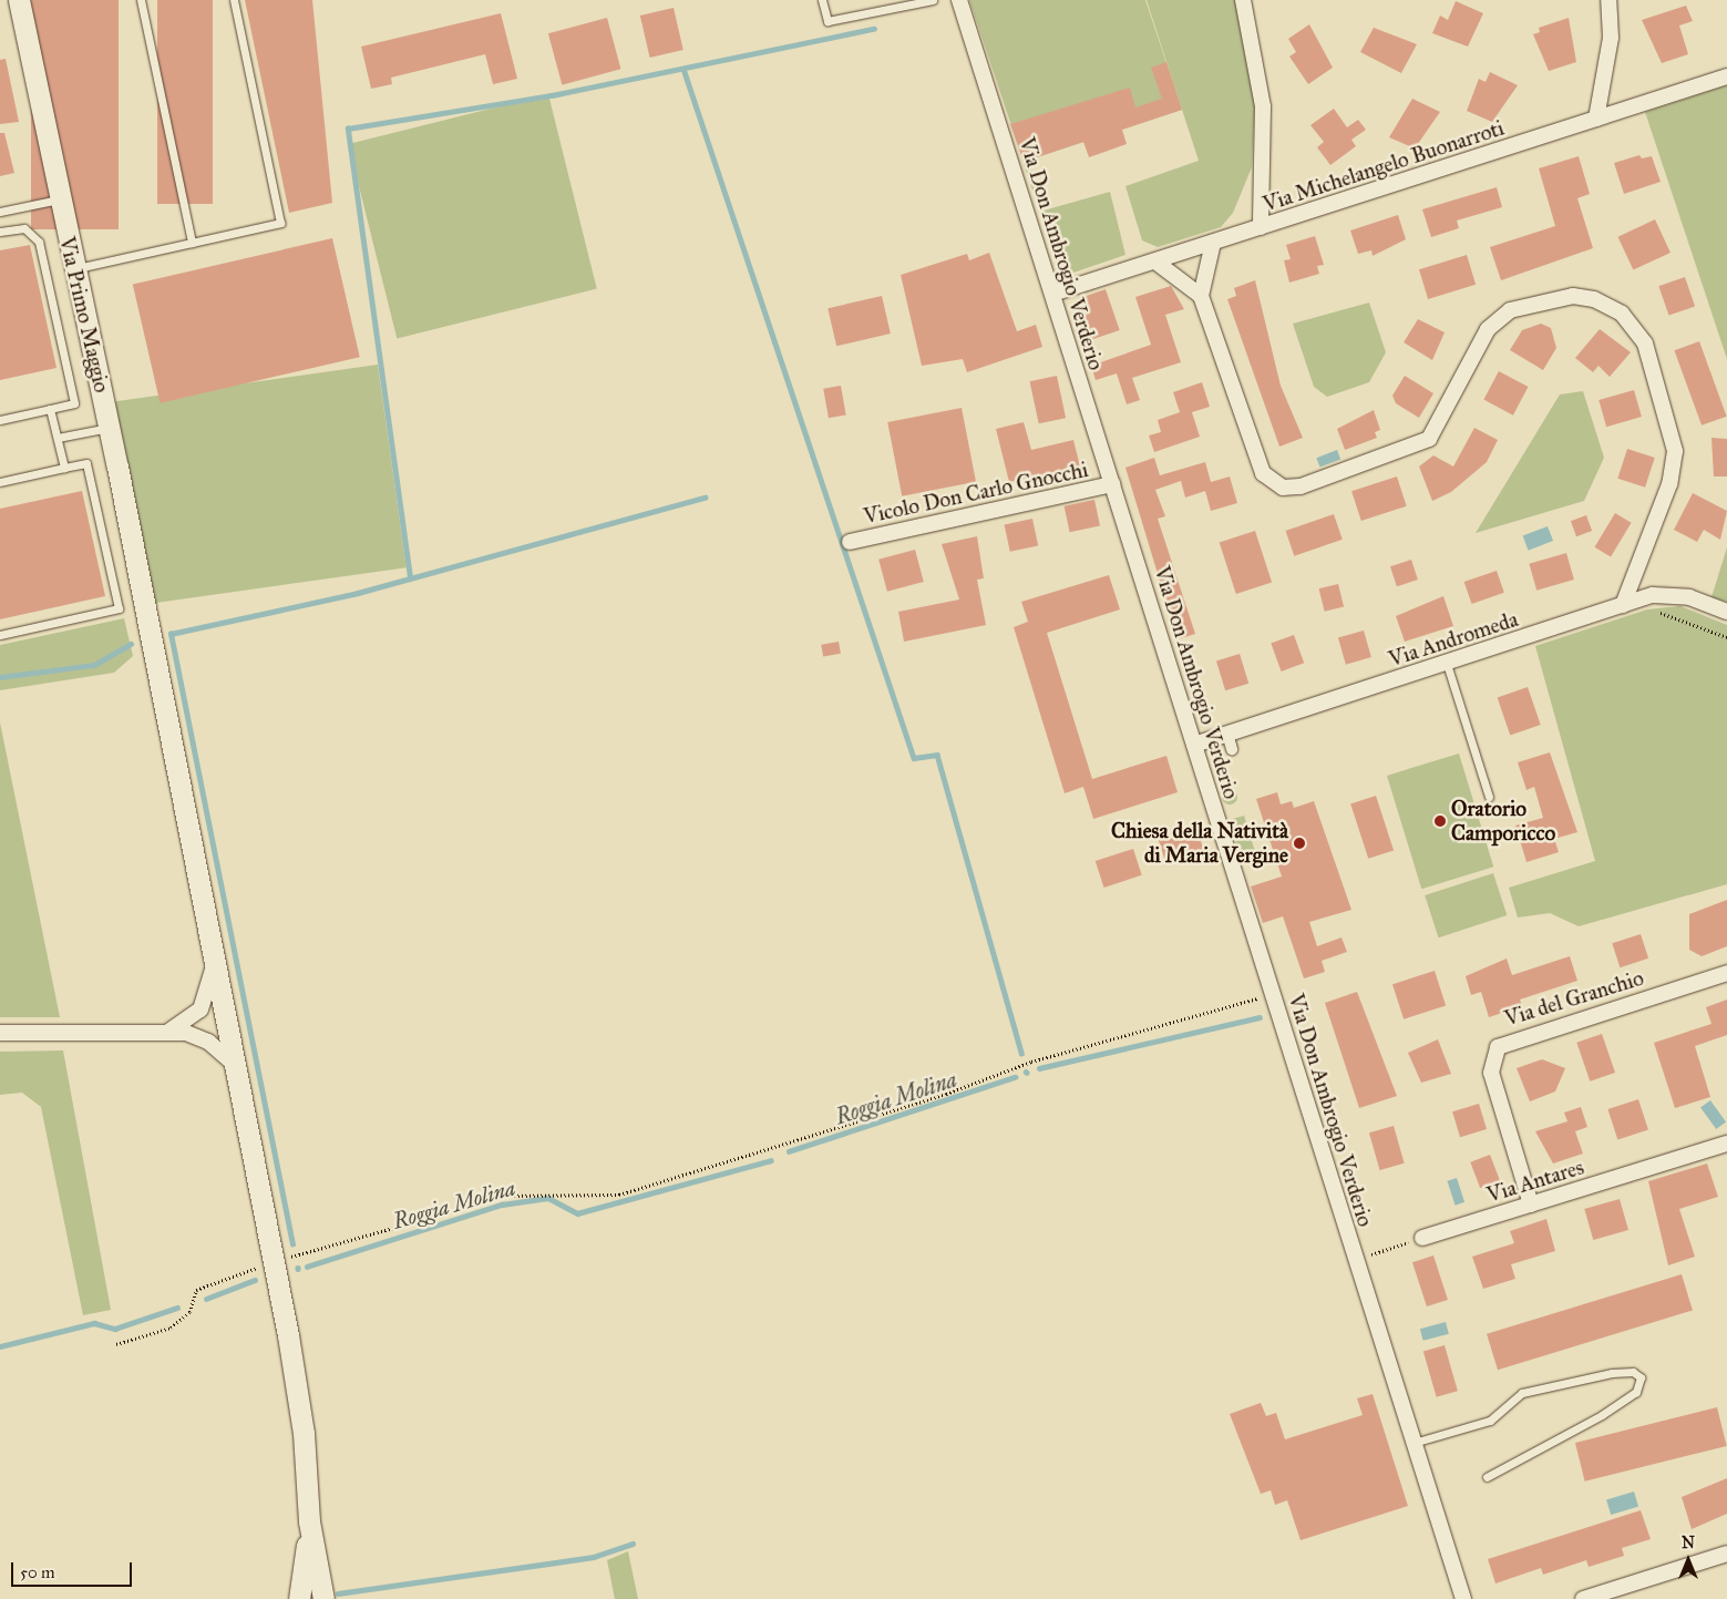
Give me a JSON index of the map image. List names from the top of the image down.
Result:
{
  "streets": {
    "main road": ["Via Primo Maggio"],
    "street": [
      "Via Michelangelo Buonarroti",
      "Via Don Ambrogio Verderio",
      "Vicolo Don Carlo Gnocchi",
      "Via Andromeda",
      "Via del Granchio",
      "Via Antares"
    ]
  },
  "crossings": [
    ["Via Michelangelo Buonarroti", "Via Don Ambrogio Verderio"],
    ["Via Don Ambrogio Verderio", "Vicolo Don Carlo Gnocchi"],
    ["Via Don Ambrogio Verderio", "Via Andromeda"],
    ["Via del Granchio", "Via Antares"]
  ],
  "water": ["Roggia Molina"],
  "places": ["Oratorio Camporicco", "Chiesa della Natività di Maria Vergine"],
  "scale_bar": "50 m",
  "north": "top"
}
